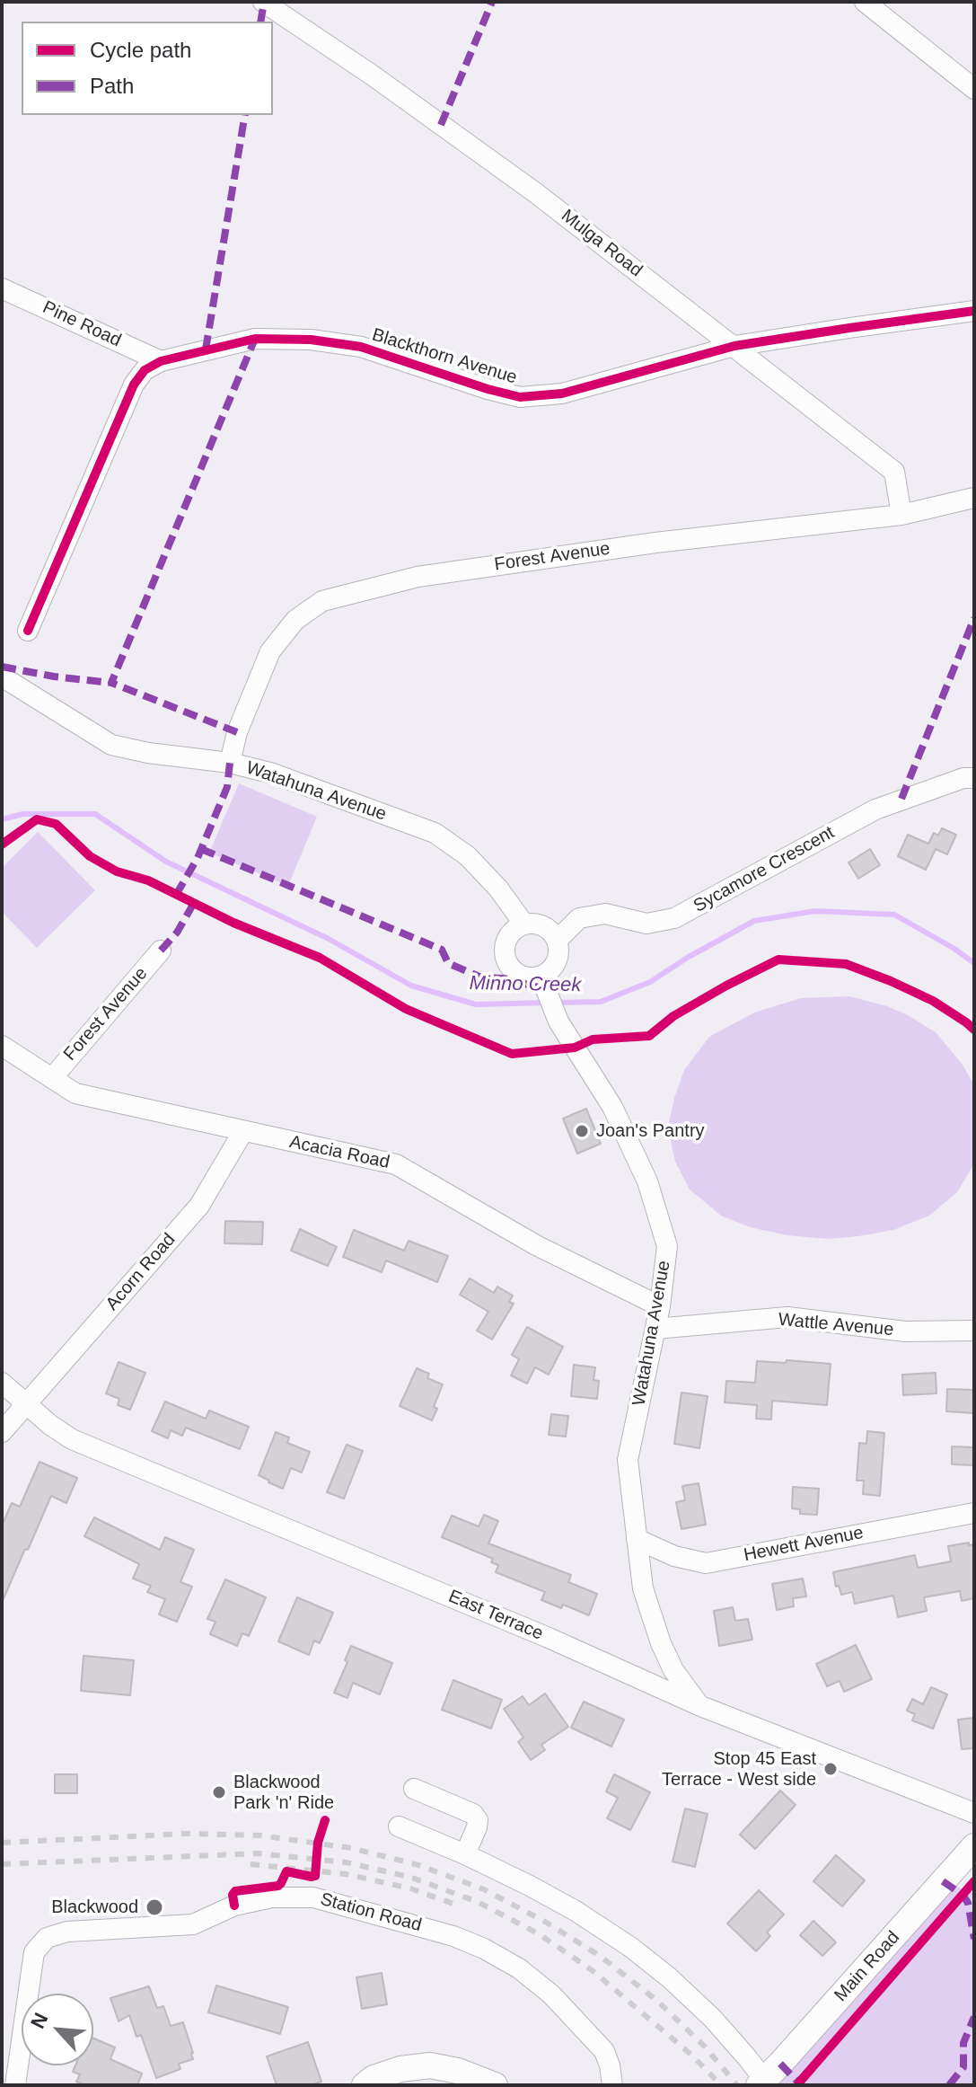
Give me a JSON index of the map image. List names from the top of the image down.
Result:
{
  "streets": {
    "main road": ["Main Road"],
    "street": [
      "Mulga Road",
      "Pine Road",
      "Blackthorn Avenue",
      "Forest Avenue",
      "Watahuna Avenue",
      "Sycamore Crescent",
      "Acacia Road",
      "Acorn Road",
      "Wattle Avenue",
      "Hewett Avenue",
      "East Terrace",
      "Station Road"
    ]
  },
  "crossings": [
    ["Mulga Road", "Blackthorn Avenue"],
    ["Mulga Road", "Forest Avenue"],
    ["Pine Road", "Blackthorn Avenue"],
    ["Forest Avenue", "Watahuna Avenue"],
    ["Forest Avenue", "Acacia Road"],
    ["Watahuna Avenue", "Sycamore Crescent"],
    ["Watahuna Avenue", "Acacia Road"],
    ["Watahuna Avenue", "Wattle Avenue"],
    ["Watahuna Avenue", "Hewett Avenue"],
    ["Watahuna Avenue", "East Terrace"],
    ["Acacia Road", "Acorn Road"],
    ["Acorn Road", "East Terrace"]
  ],
  "water": ["Minno Creek"],
  "places": [
    "Joan's Pantry",
    "Stop 45 East Terrace - West side",
    "Blackwood Park 'n' Ride",
    "Blackwood"
  ],
  "legend": ["Cycle path", "Path"],
  "north": "top left"
}
